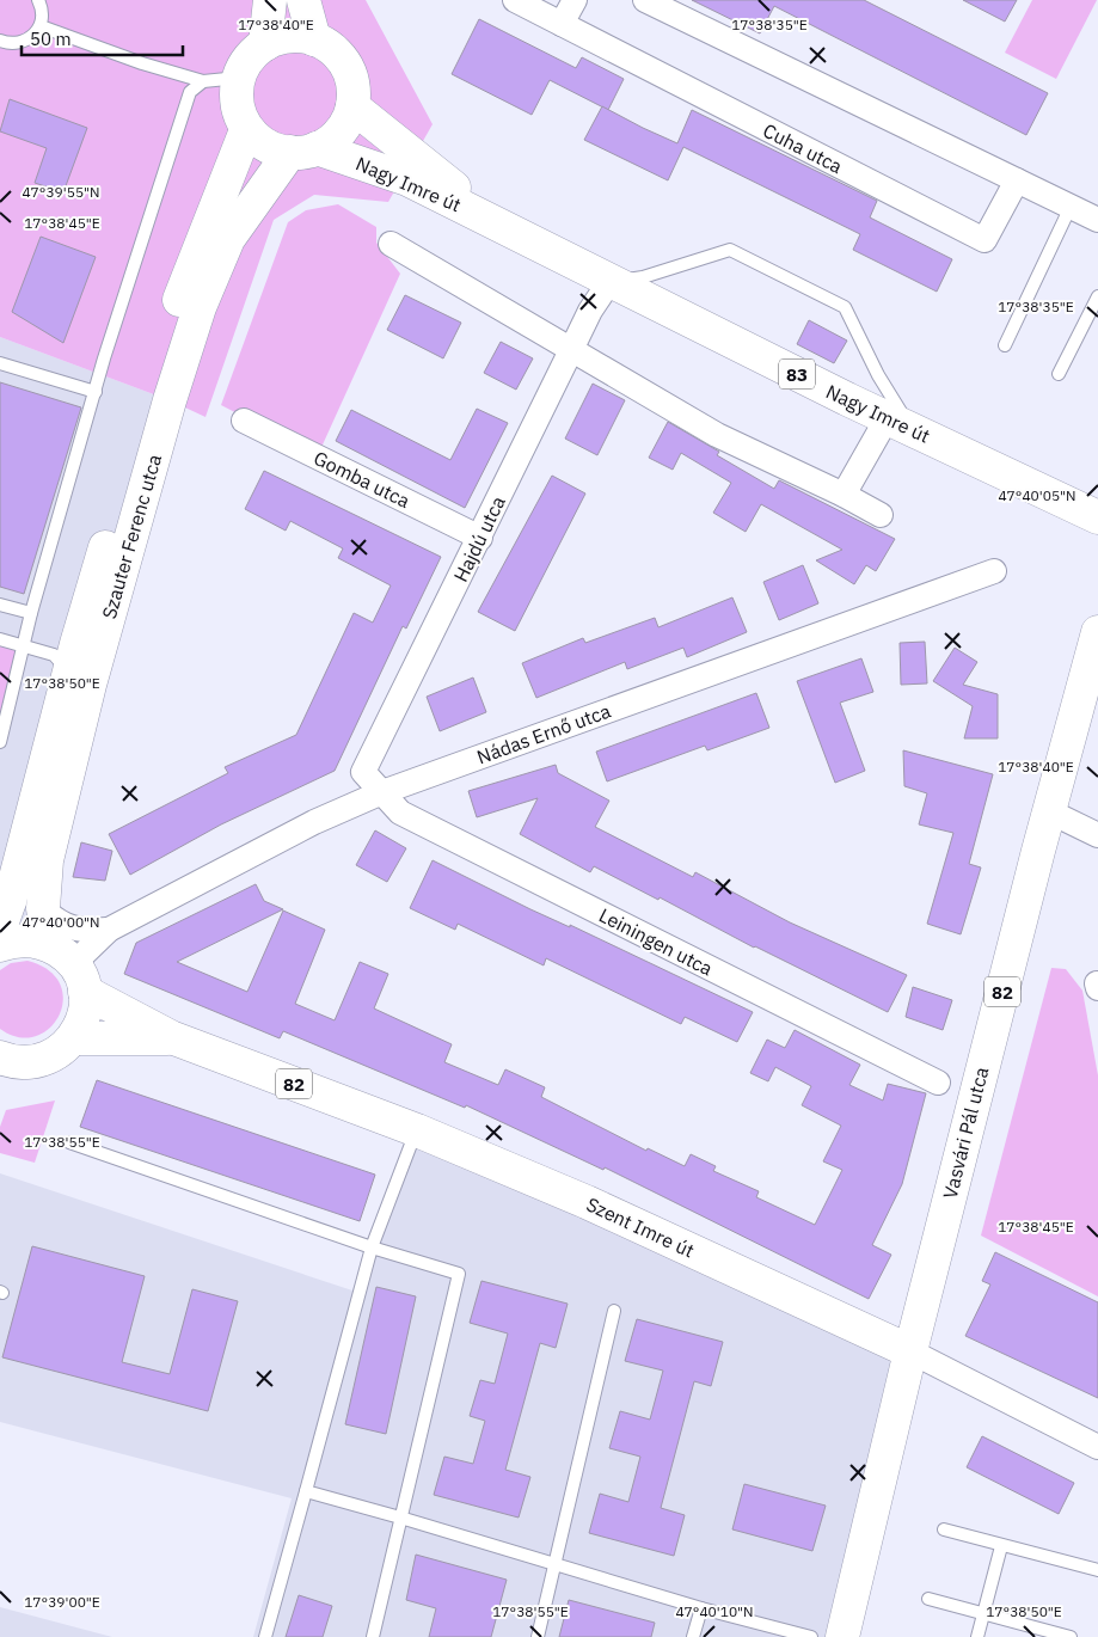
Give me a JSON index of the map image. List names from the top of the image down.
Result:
{
  "streets": {
    "main road": [
      "Nagy Imre út",
      "83",
      "Szauter Ferenc utca",
      "82",
      "Vasvári Pál utca",
      "Szent Imre út"
    ],
    "street": [
      "Cuha utca",
      "Gomba utca",
      "Hajdú utca",
      "Nádas Ernő utca",
      "Leiningen utca"
    ]
  },
  "crossings": [
    ["Nagy Imre út", "83"],
    ["Nagy Imre út", "Szauter Ferenc utca"],
    ["Nagy Imre út", "Hajdú utca"],
    ["83", "Szauter Ferenc utca"],
    ["Gomba utca", "Hajdú utca"],
    ["Szauter Ferenc utca", "Nádas Ernő utca"],
    ["Szauter Ferenc utca", "82"],
    ["Szauter Ferenc utca", "Szent Imre út"],
    ["Hajdú utca", "Nádas Ernő utca"],
    ["Hajdú utca", "Leiningen utca"],
    ["Nádas Ernő utca", "Leiningen utca"],
    ["Nádas Ernő utca", "82"],
    ["Nádas Ernő utca", "Szent Imre út"],
    ["82", "Szent Imre út"],
    ["Vasvári Pál utca", "Szent Imre út"]
  ],
  "scale_bar": "50 m",
  "coordinates": [
    "17°38'35\"E",
    "17°38'40\"E",
    "47°39'55\"N",
    "17°38'45\"E",
    "47°40'05\"N",
    "17°38'50\"E",
    "47°40'00\"N",
    "17°38'55\"E",
    "17°39'00\"E",
    "47°40'10\"N"
  ]
}
